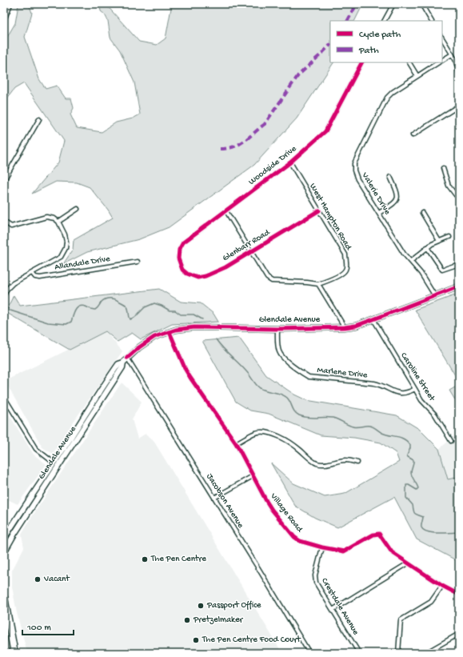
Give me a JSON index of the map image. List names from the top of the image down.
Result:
{
  "streets": {
    "main road": ["Glendale Avenue"],
    "street": [
      "Woodside Drive",
      "Valerie Drive",
      "West Hampton Road",
      "Glenbarr Road",
      "Allandale Drive",
      "Marlene Drive",
      "Caroline Street",
      "Jacobson Avenue",
      "Village Road",
      "Crestdale Avenue"
    ]
  },
  "crossings": [
    ["Woodside Drive", "West Hampton Road"],
    ["Woodside Drive", "Glenbarr Road"],
    ["Valerie Drive", "Glendale Avenue"],
    ["West Hampton Road", "Glenbarr Road"],
    ["Glendale Avenue", "Marlene Drive"],
    ["Glendale Avenue", "Caroline Street"],
    ["Glendale Avenue", "Jacobson Avenue"],
    ["Glendale Avenue", "Village Road"],
    ["Marlene Drive", "Caroline Street"],
    ["Village Road", "Crestdale Avenue"]
  ],
  "places": [
    "The Pen Centre",
    "Vacant",
    "Passport Office",
    "Pretzelmaker",
    "The Pen Centre Food Court"
  ],
  "legend": ["Cycle path", "Path"],
  "scale_bar": "100 m"
}
